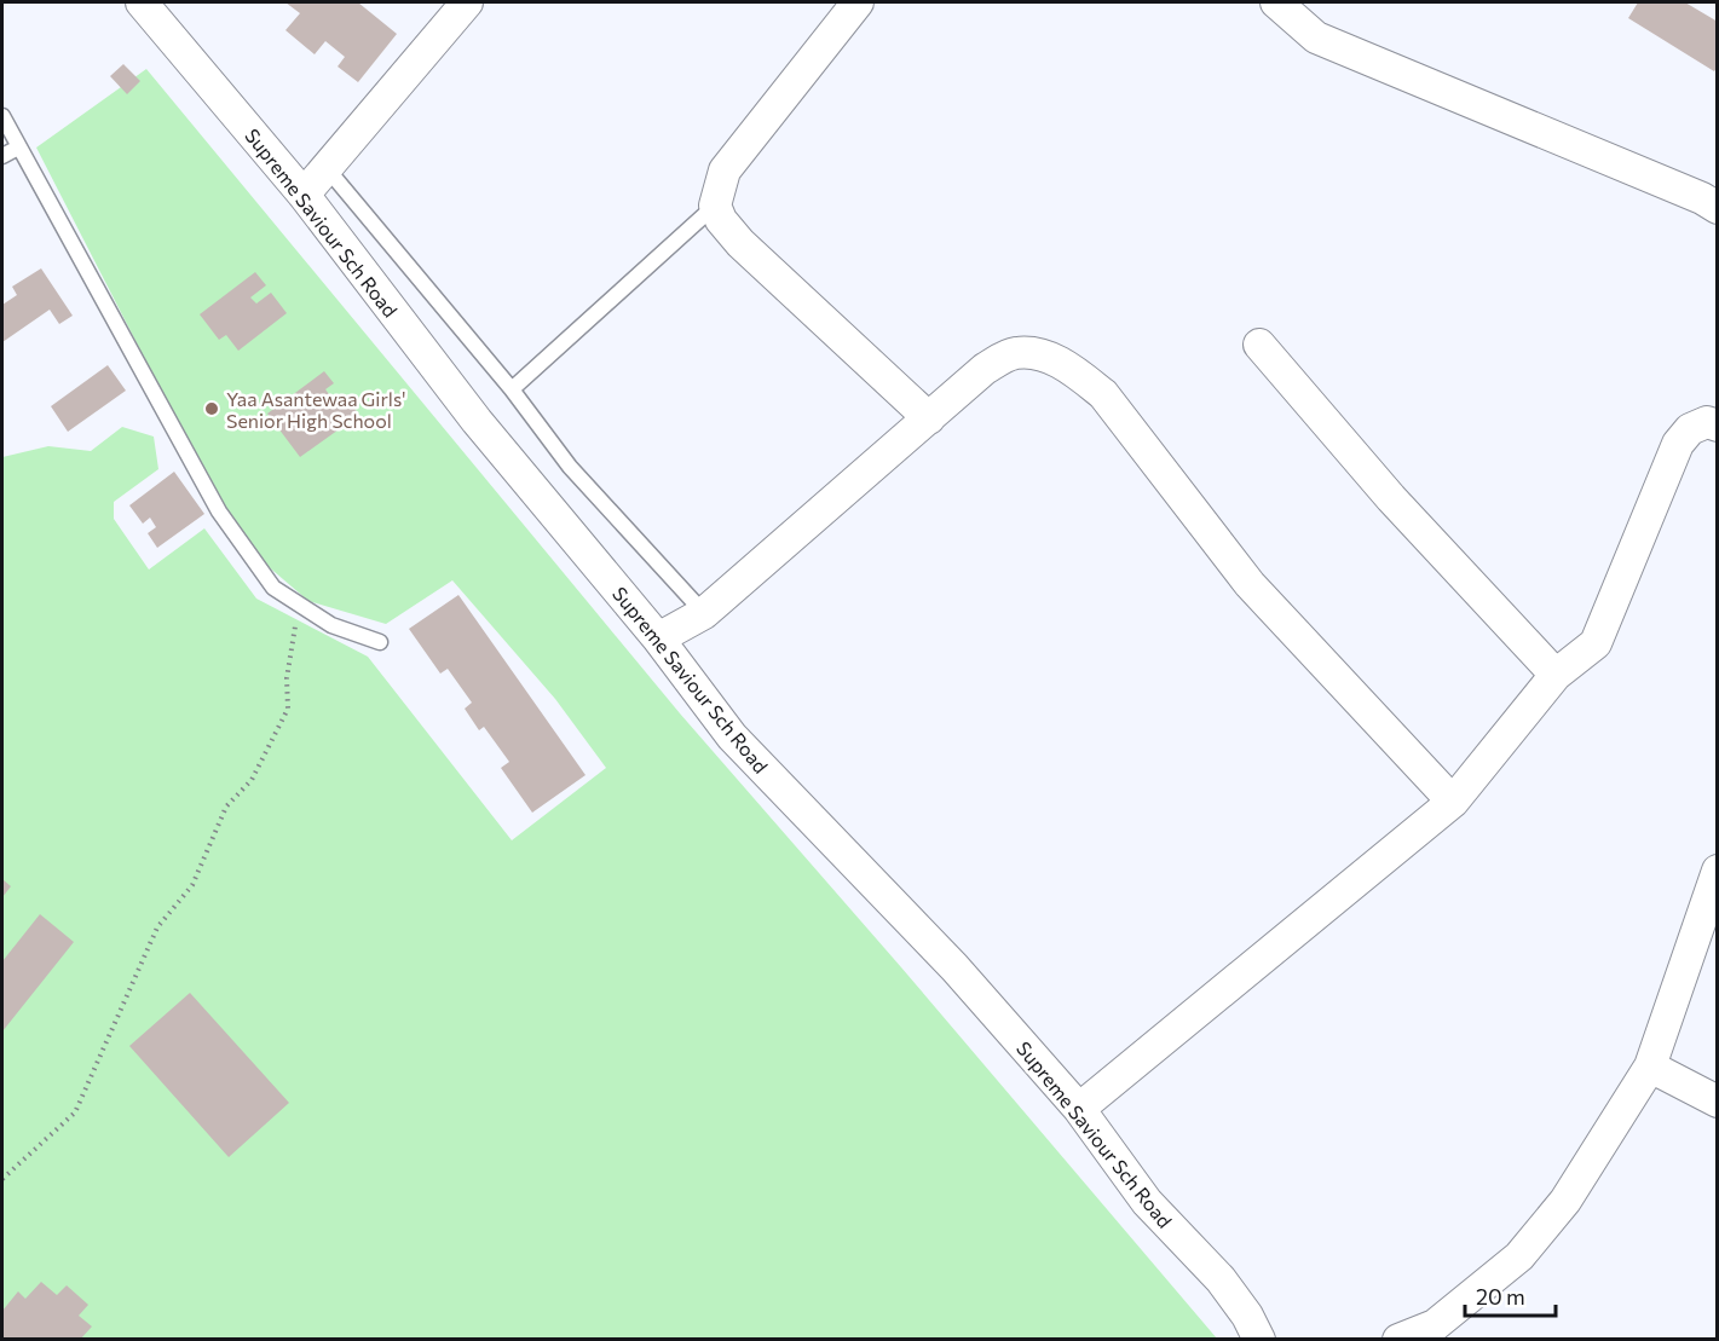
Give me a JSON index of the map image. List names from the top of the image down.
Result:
{
  "streets": {
    "street": ["Supreme Saviour Sch Road"]
  },
  "places": ["Yaa Asantewaa Girls' Senior High School"],
  "scale_bar": "20 m"
}
